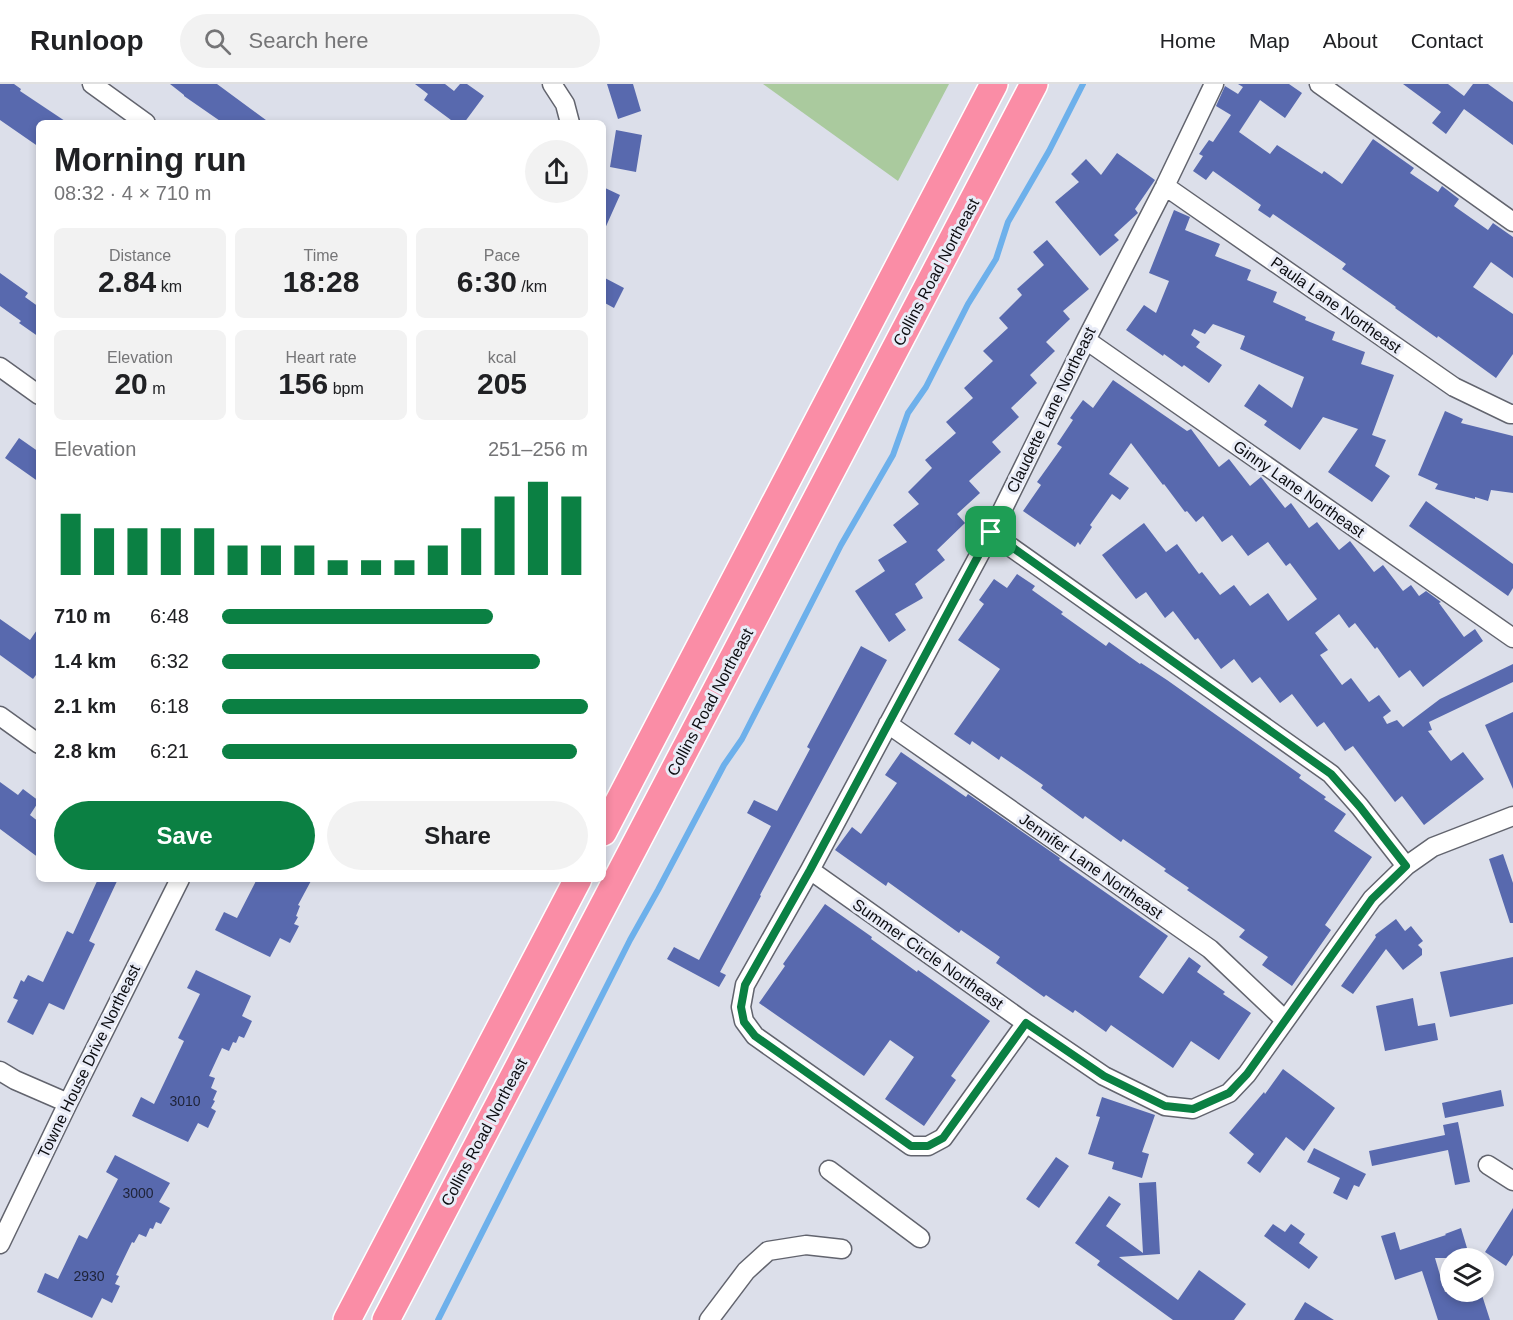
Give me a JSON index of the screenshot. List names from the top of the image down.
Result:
{
  "streets": {
    "highway": ["Collins Road Northeast"],
    "street": [
      "Paula Lane Northeast",
      "Claudette Lane Northeast",
      "Ginny Lane Northeast",
      "Jennifer Lane Northeast",
      "Summer Circle Northeast",
      "Towne House Drive Northeast"
    ]
  },
  "crossings": [
    ["Paula Lane Northeast", "Claudette Lane Northeast"],
    ["Claudette Lane Northeast", "Ginny Lane Northeast"],
    ["Claudette Lane Northeast", "Jennifer Lane Northeast"],
    ["Claudette Lane Northeast", "Summer Circle Northeast"],
    ["Jennifer Lane Northeast", "Summer Circle Northeast"]
  ],
  "house_numbers": ["3010", "3000", "2930"],
  "page": {
    "header": "Runloop",
    "search": "Search here",
    "nav": [
      "Home",
      "Map",
      "About",
      "Contact"
    ],
    "heading": ["Morning run", "08:32 · 4 × 710 m"],
    "stats": [
      ["Distance", "2.84 km"],
      ["Time", "18:28"],
      ["Pace", "6:30 /km"],
      ["Elevation", "20 m"],
      ["Heart rate", "156 bpm"],
      ["kcal", "205"]
    ],
    "chart": ["Elevation", "251–256 m"],
    "list": [
      {
        "name": "710 m",
        "note": "6:48"
      },
      {
        "name": "1.4 km",
        "note": "6:32"
      },
      {
        "name": "2.1 km",
        "note": "6:18"
      },
      {
        "name": "2.8 km",
        "note": "6:21"
      }
    ],
    "buttons": ["Save", "Share"]
  }
}
